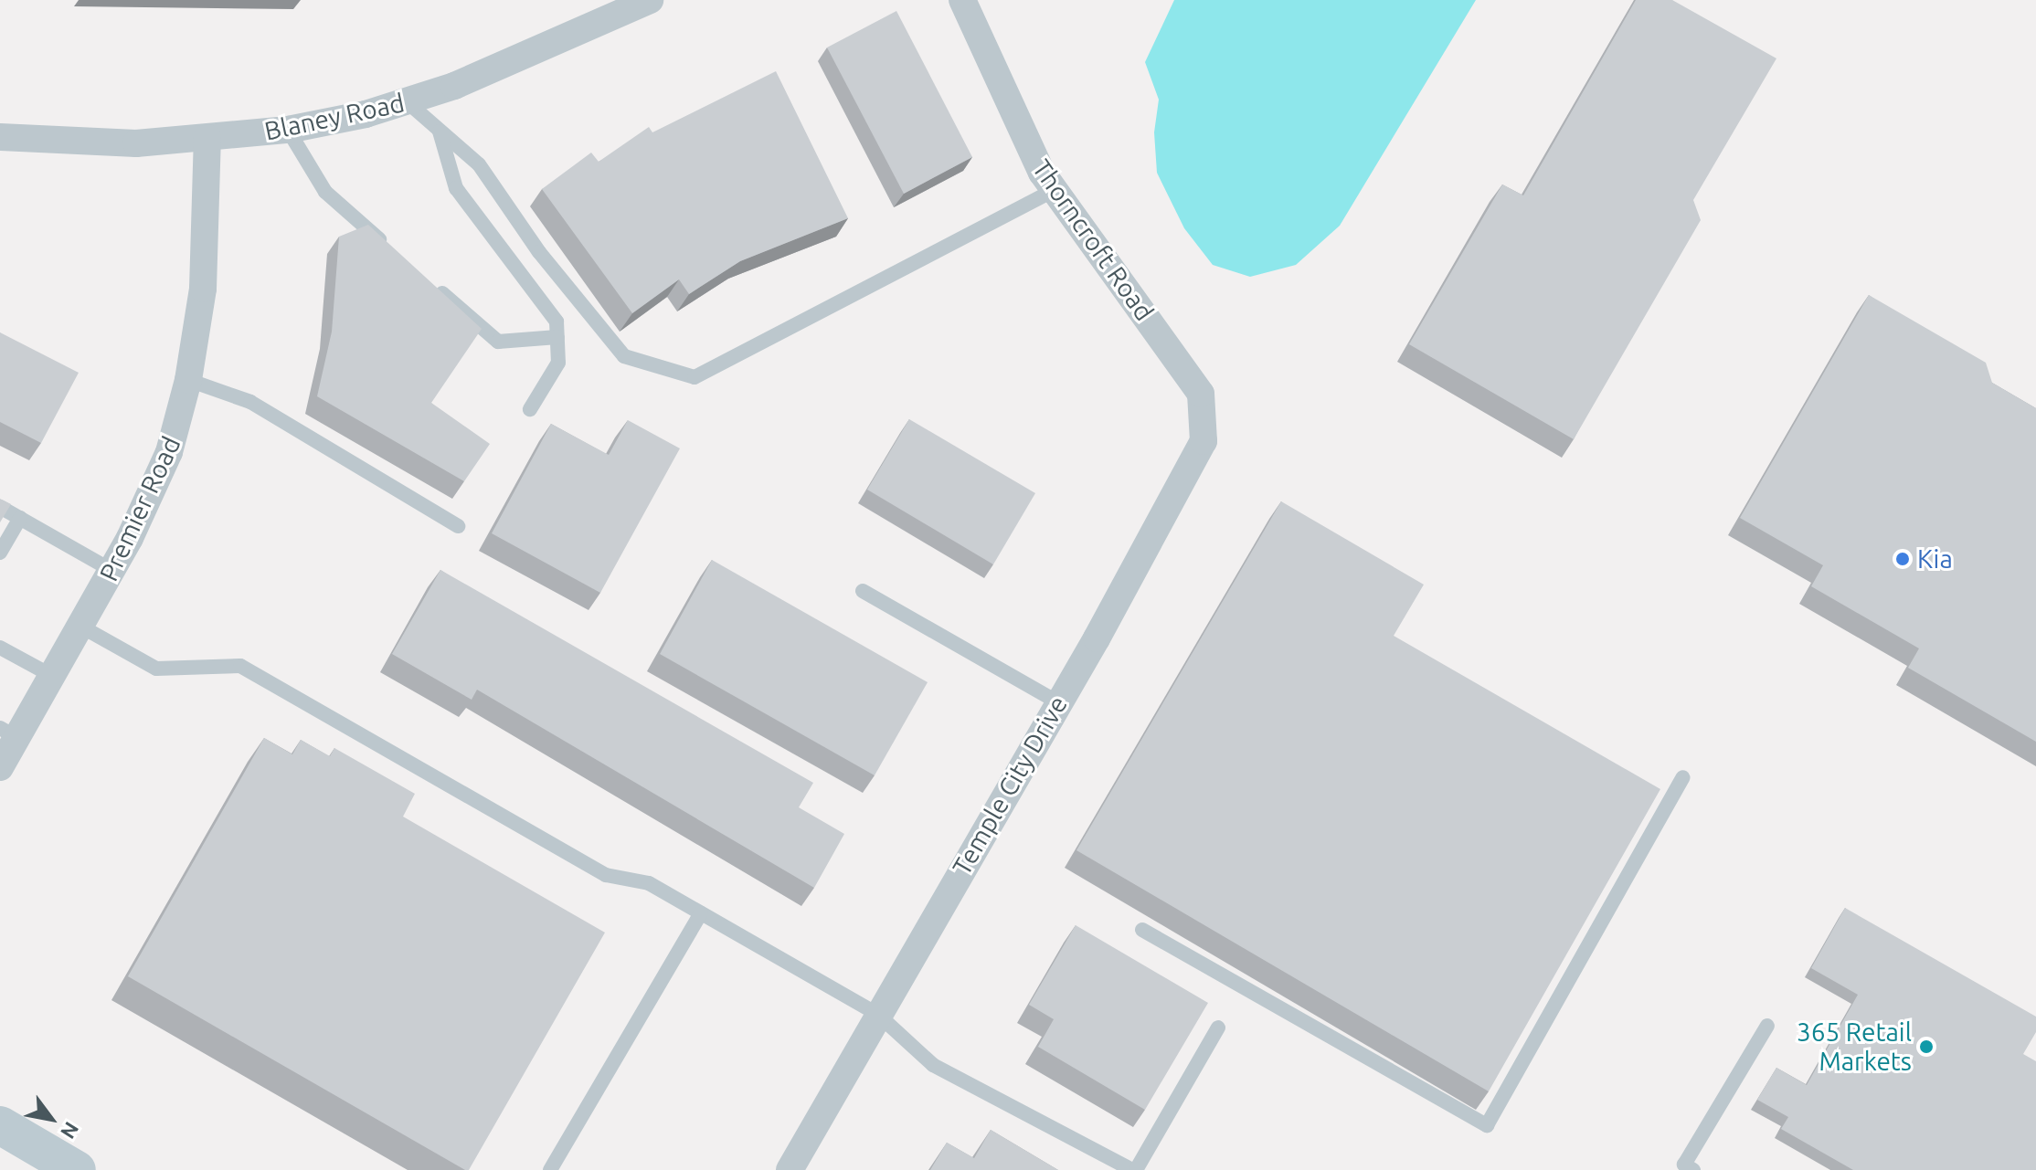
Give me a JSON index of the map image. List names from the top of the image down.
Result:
{
  "streets": {
    "street": [
      "Blaney Road",
      "Thorncroft Road",
      "Premier Road",
      "Temple City Drive"
    ]
  },
  "crossings": [
    ["Blaney Road", "Premier Road"],
    ["Thorncroft Road", "Temple City Drive"]
  ],
  "places": ["Kia", "365 Retail Markets"],
  "north": "bottom right"
}
